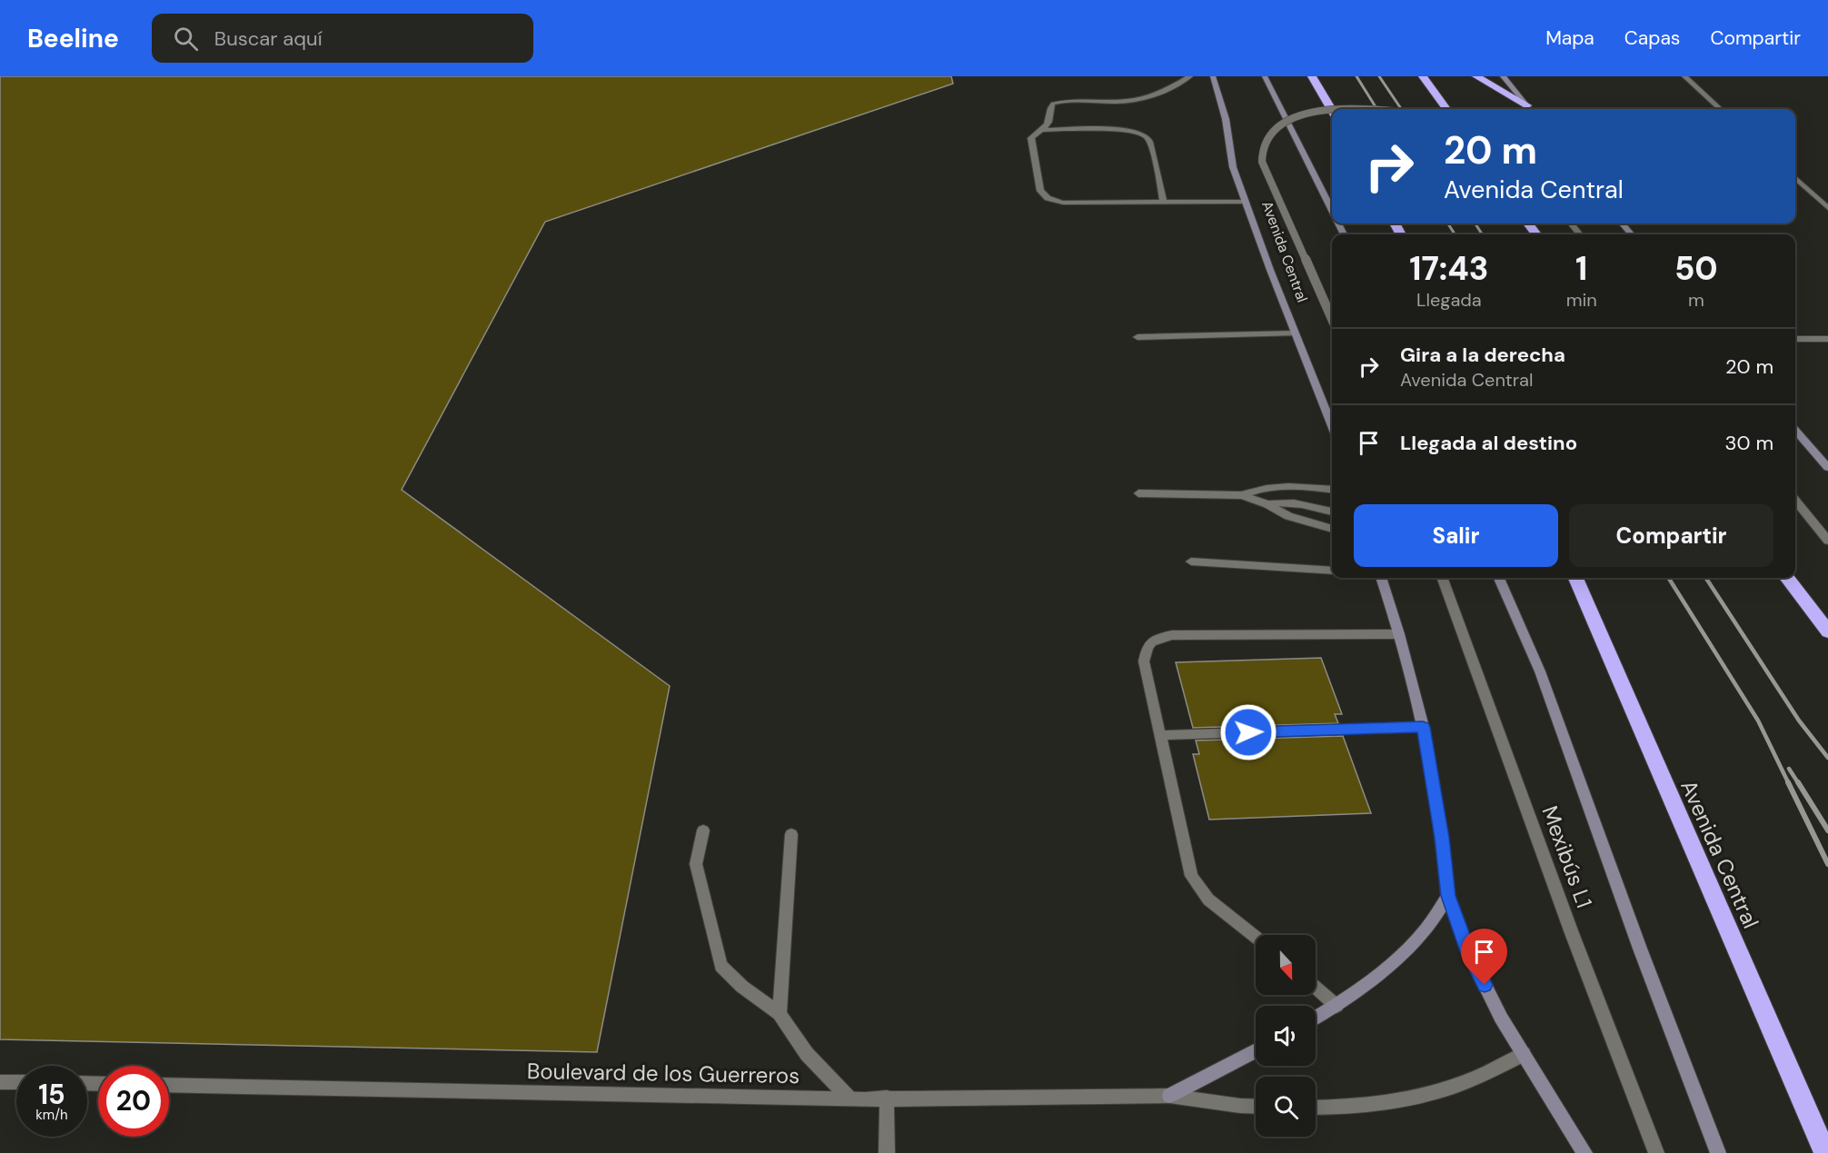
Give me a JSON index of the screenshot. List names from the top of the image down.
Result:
{
  "streets": {
    "highway": ["Avenida Central"],
    "street": ["Mexibús L1", "Boulevard de los Guerreros"]
  },
  "north": "bottom",
  "page": {
    "header": "Beeline",
    "search": "Buscar aquí",
    "nav": ["Mapa", "Capas", "Compartir"],
    "turn": ["20 m", "Avenida Central"],
    "eta": [
      "17:43",
      "Llegada",
      "1",
      "min",
      "50",
      "m"
    ],
    "list": [
      {
        "name": "Gira a la derecha",
        "note": "Avenida Central",
        "value": "20 m"
      },
      {
        "name": "Llegada al destino",
        "value": "30 m"
      }
    ],
    "buttons": ["Salir", "Compartir"],
    "speed": "15 km/h",
    "limit": "20"
  }
}
